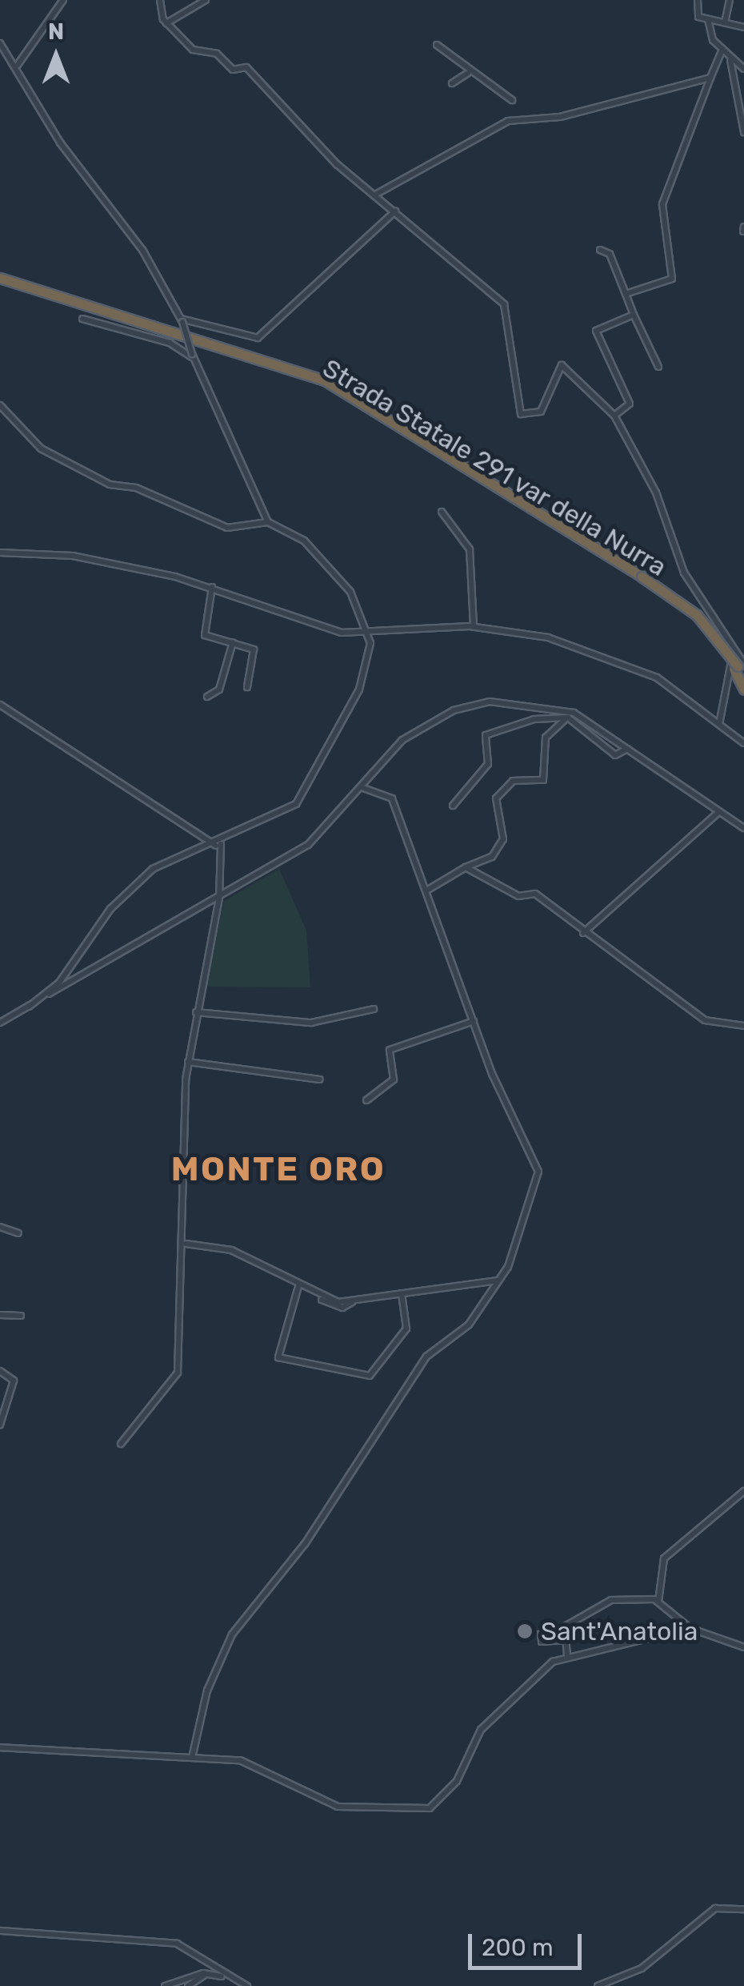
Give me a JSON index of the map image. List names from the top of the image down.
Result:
{
  "streets": {
    "highway": ["Strada Statale 291 var della Nurra"]
  },
  "districts": ["MONTE ORO"],
  "places": ["Sant'Anatolia"],
  "scale_bar": "200 m",
  "north": "top"
}
